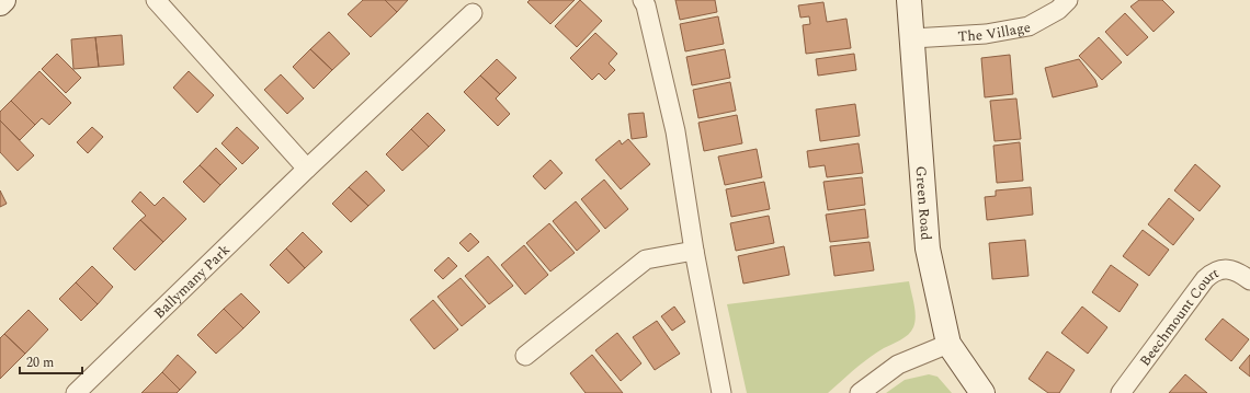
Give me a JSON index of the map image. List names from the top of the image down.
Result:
{
  "streets": {
    "street": [
      "The Village",
      "Green Road",
      "Ballymany Park",
      "Beechmount Court"
    ]
  },
  "crossings": [
    ["The Village", "Green Road"]
  ],
  "scale_bar": "20 m"
}
